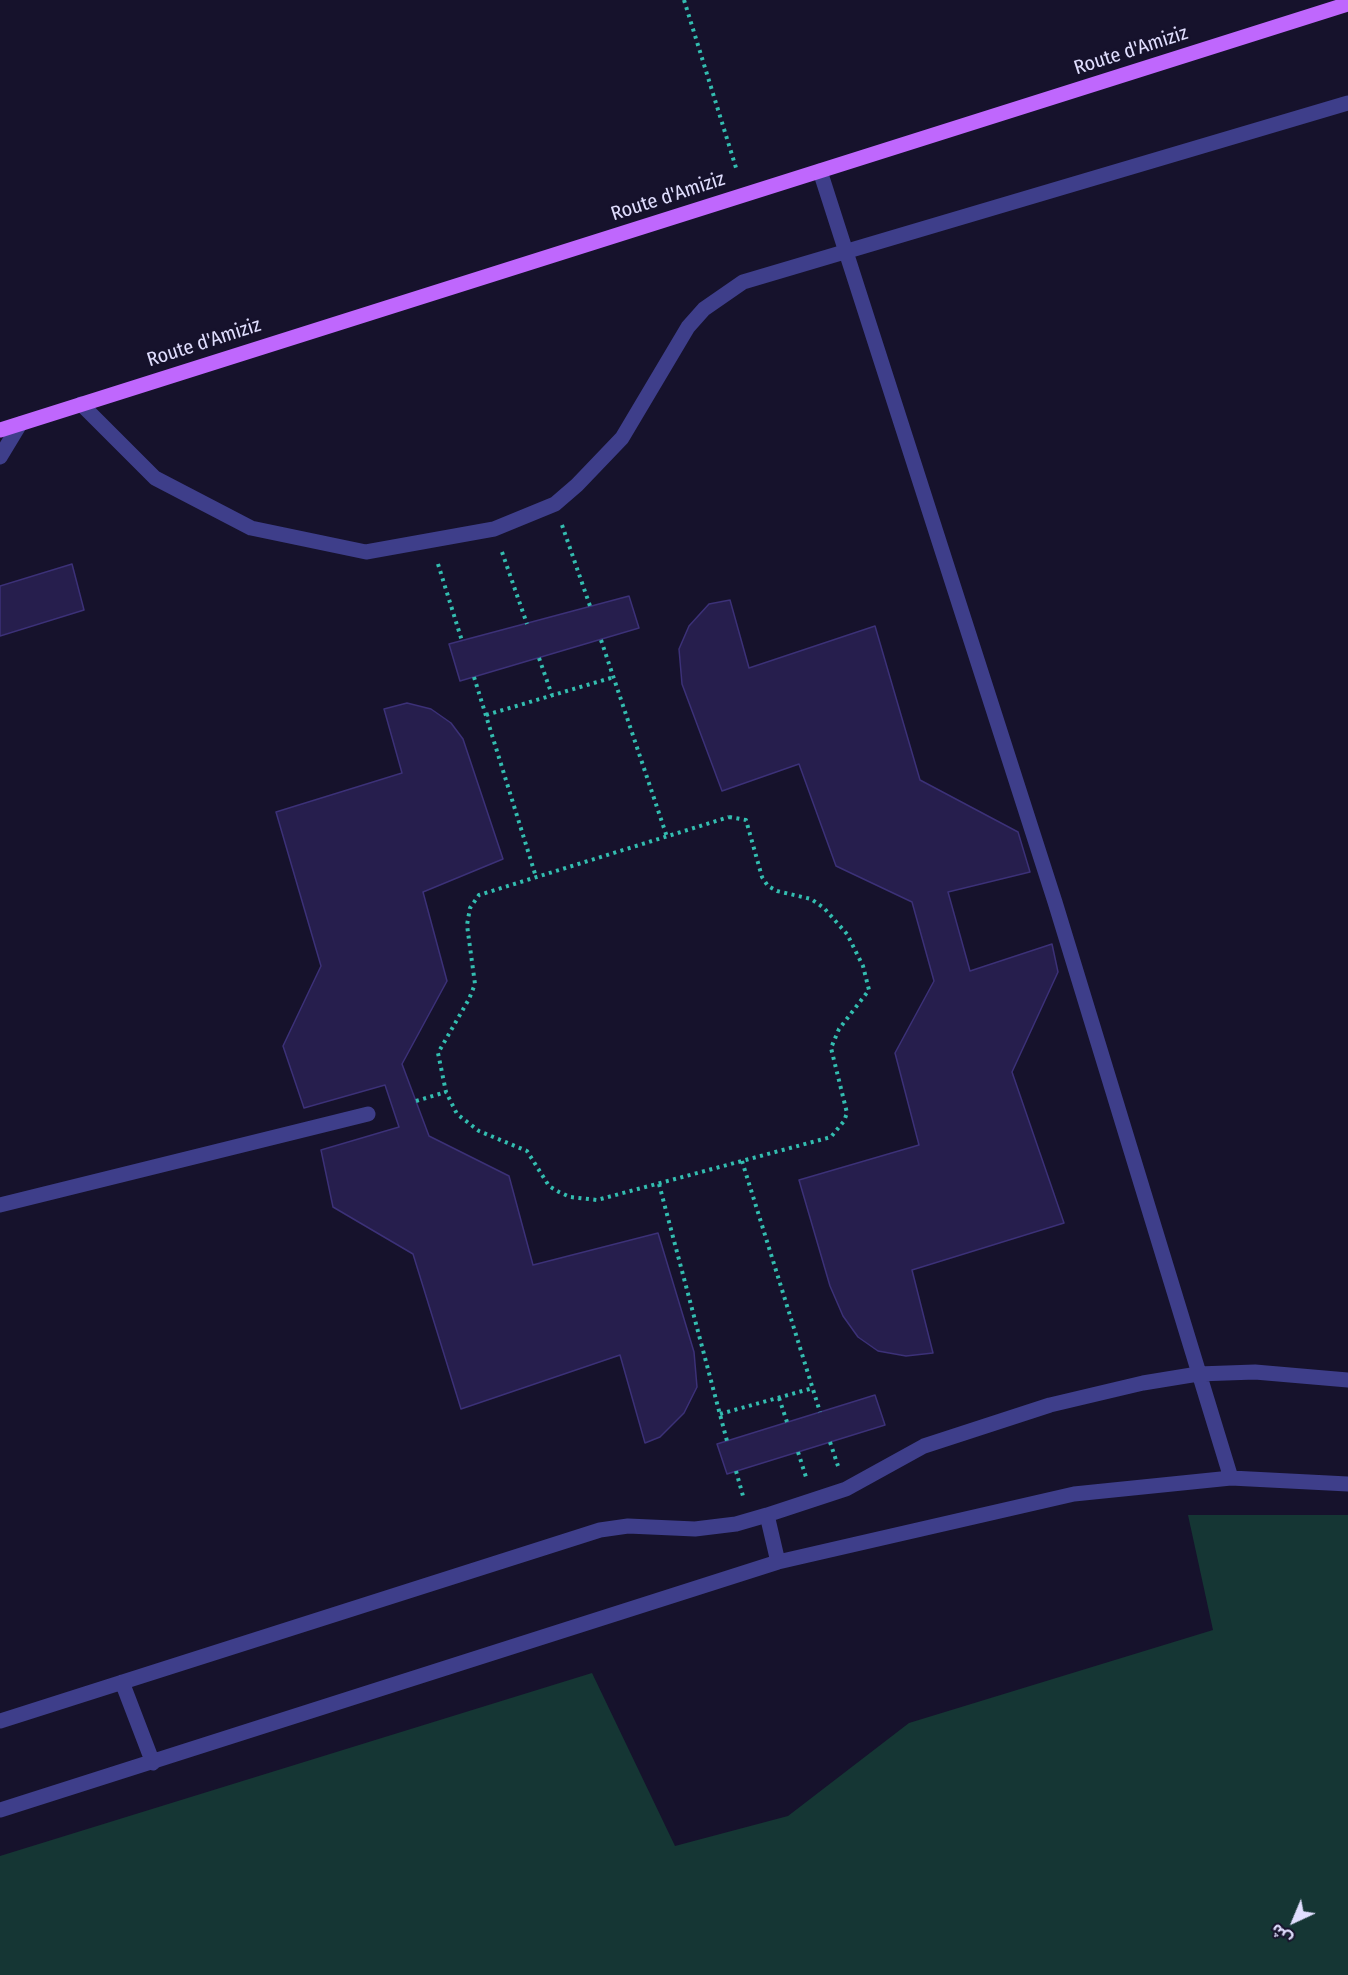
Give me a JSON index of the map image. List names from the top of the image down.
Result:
{
  "streets": {
    "main road": ["Route d'Amiziz"]
  },
  "north": "bottom left"
}
